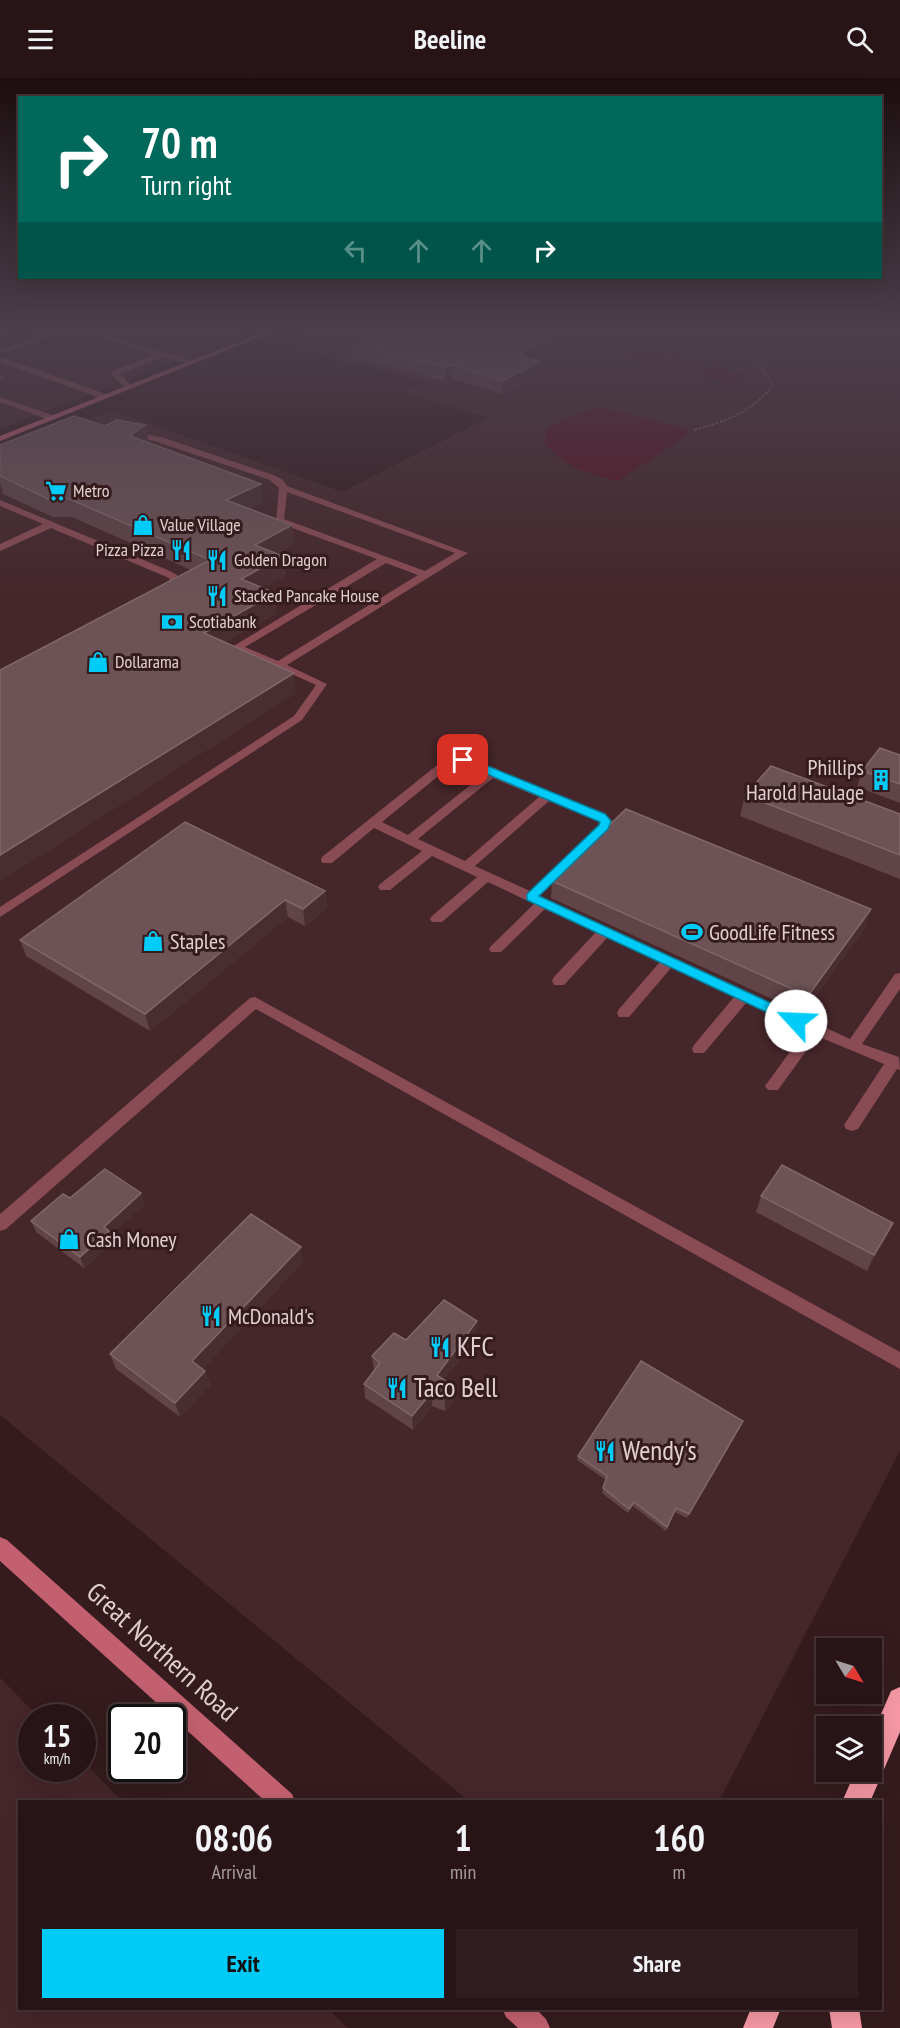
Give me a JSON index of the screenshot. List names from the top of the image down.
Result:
{
  "streets": {
    "street": ["Great Northern Road"]
  },
  "places": {
    "supermarket": ["Metro"],
    "shop": [
      "Value Village",
      "Dollarama",
      "Staples",
      "Cash Money"
    ],
    "restaurant": [
      "Pizza Pizza",
      "Golden Dragon",
      "Stacked Pancake House",
      "McDonald's",
      "KFC",
      "Taco Bell",
      "Wendy's"
    ],
    "bank": ["Scotiabank"],
    "building": ["Phillips Harold Haulage"],
    "sports": ["GoodLife Fitness"]
  },
  "north": "bottom right",
  "page": {
    "header": "Beeline",
    "turn": ["70 m", "Turn right"],
    "speed": "15 km/h",
    "limit": "20",
    "eta": [
      "08:06",
      "Arrival",
      "1",
      "min",
      "160",
      "m"
    ],
    "buttons": ["Exit", "Share"]
  }
}
